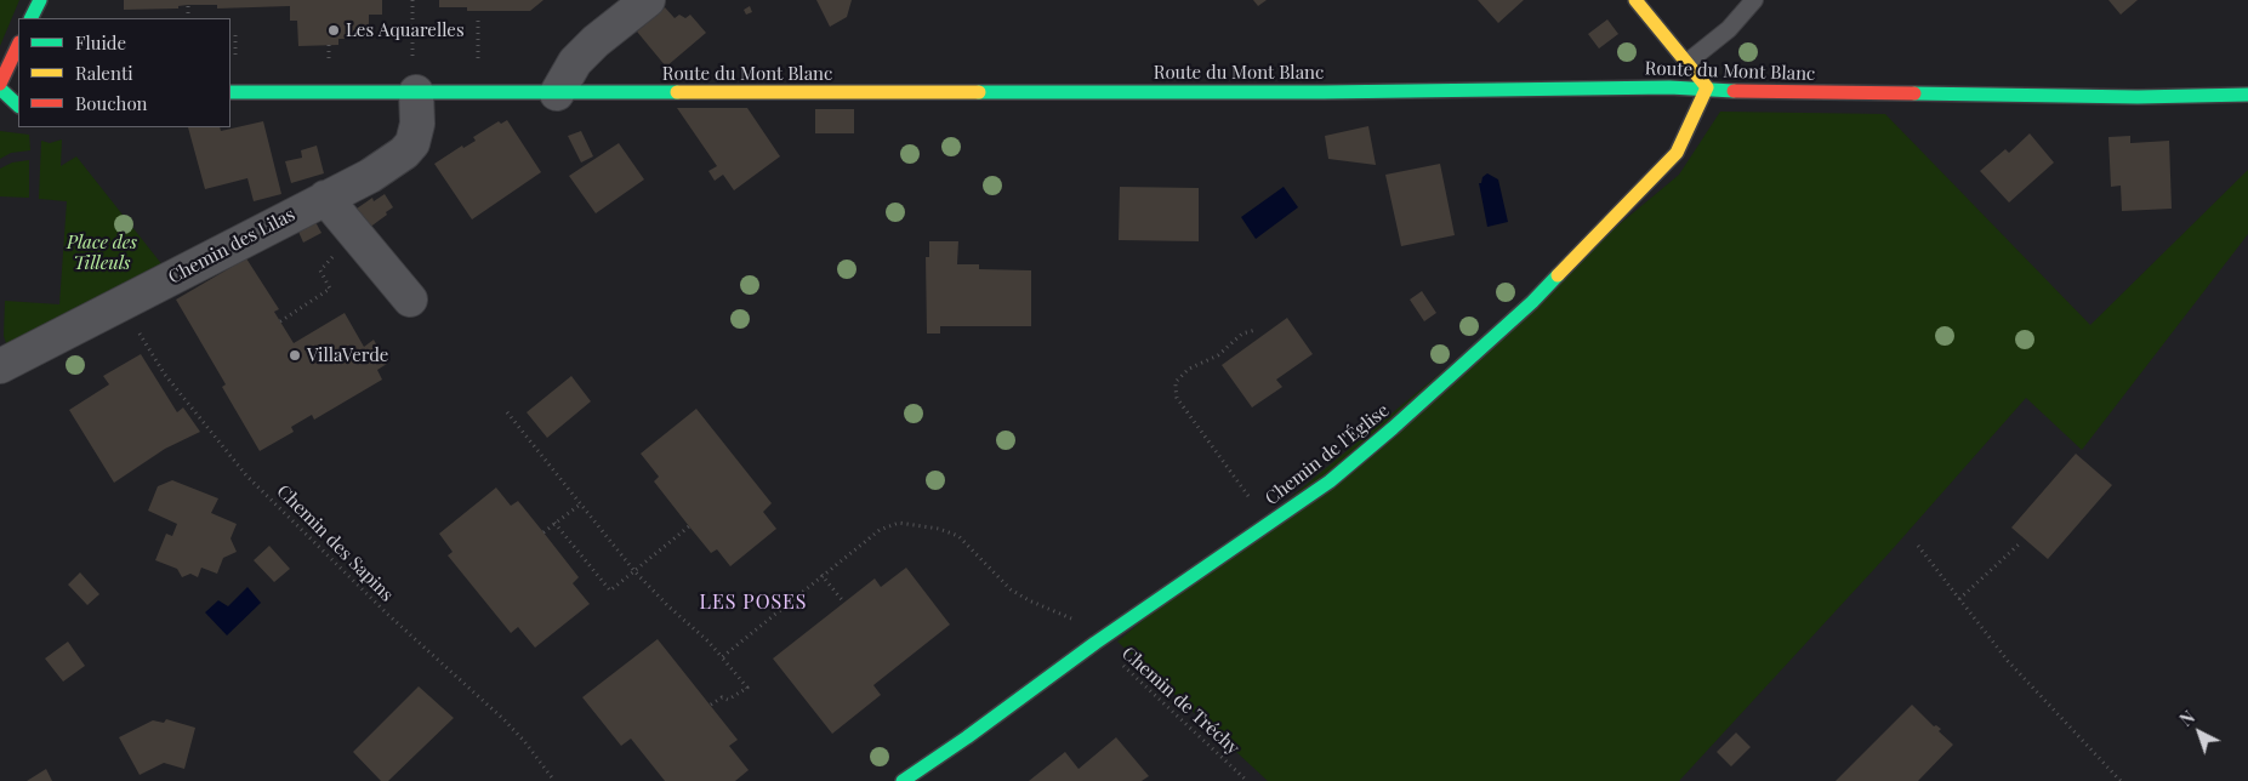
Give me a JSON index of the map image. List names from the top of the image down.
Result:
{
  "streets": {
    "street": ["Route du Mont Blanc", "Chemin des Lilas", "Chemin de l'Église"],
    "path": ["Chemin des Sapins", "Chemin de Tréchy"]
  },
  "crossings": [
    ["Route du Mont Blanc", "Chemin des Lilas"],
    ["Route du Mont Blanc", "Chemin de l'Église"],
    ["Chemin des Lilas", "Chemin des Sapins"],
    ["Chemin de l'Église", "Chemin de Tréchy"]
  ],
  "districts": ["LES POSES"],
  "parks": ["Place des Tilleuls"],
  "places": ["Les Aquarelles", "VillaVerde"],
  "legend": ["Fluide", "Ralenti", "Bouchon"],
  "north": "top left"
}
